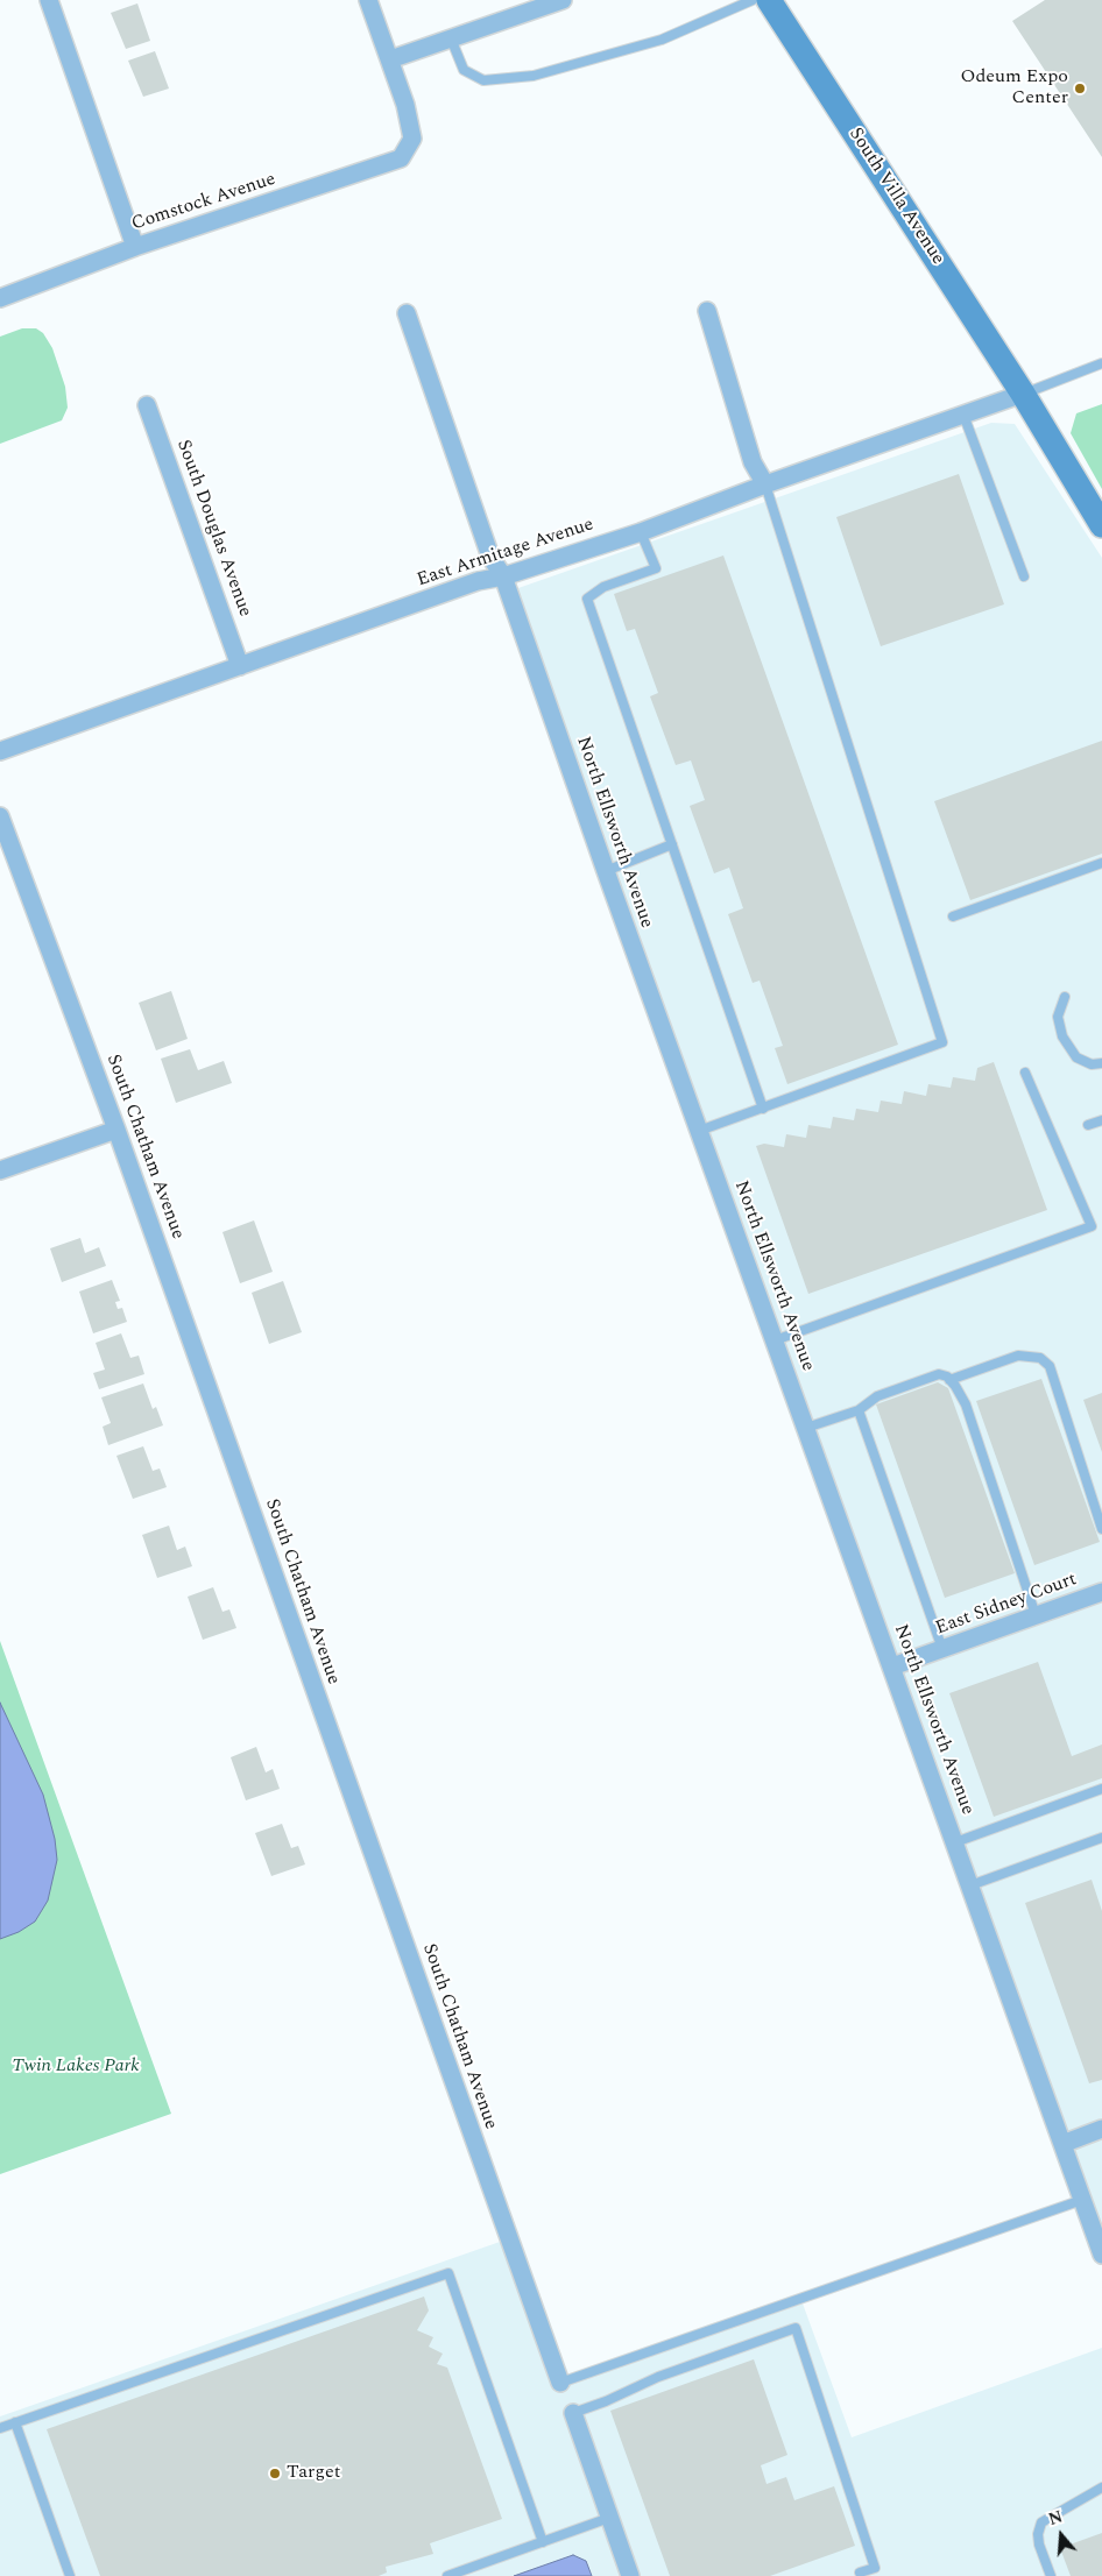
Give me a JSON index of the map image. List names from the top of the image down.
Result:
{
  "streets": {
    "main road": ["South Villa Avenue"],
    "street": [
      "Comstock Avenue",
      "South Douglas Avenue",
      "East Armitage Avenue",
      "North Ellsworth Avenue",
      "South Chatham Avenue",
      "East Sidney Court"
    ]
  },
  "crossings": [
    ["South Villa Avenue", "East Armitage Avenue"],
    ["South Douglas Avenue", "East Armitage Avenue"],
    ["East Armitage Avenue", "North Ellsworth Avenue"],
    ["North Ellsworth Avenue", "East Sidney Court"]
  ],
  "parks": ["Twin Lakes Park"],
  "places": ["Odeum Expo Center", "Target"],
  "north": "top"
}
